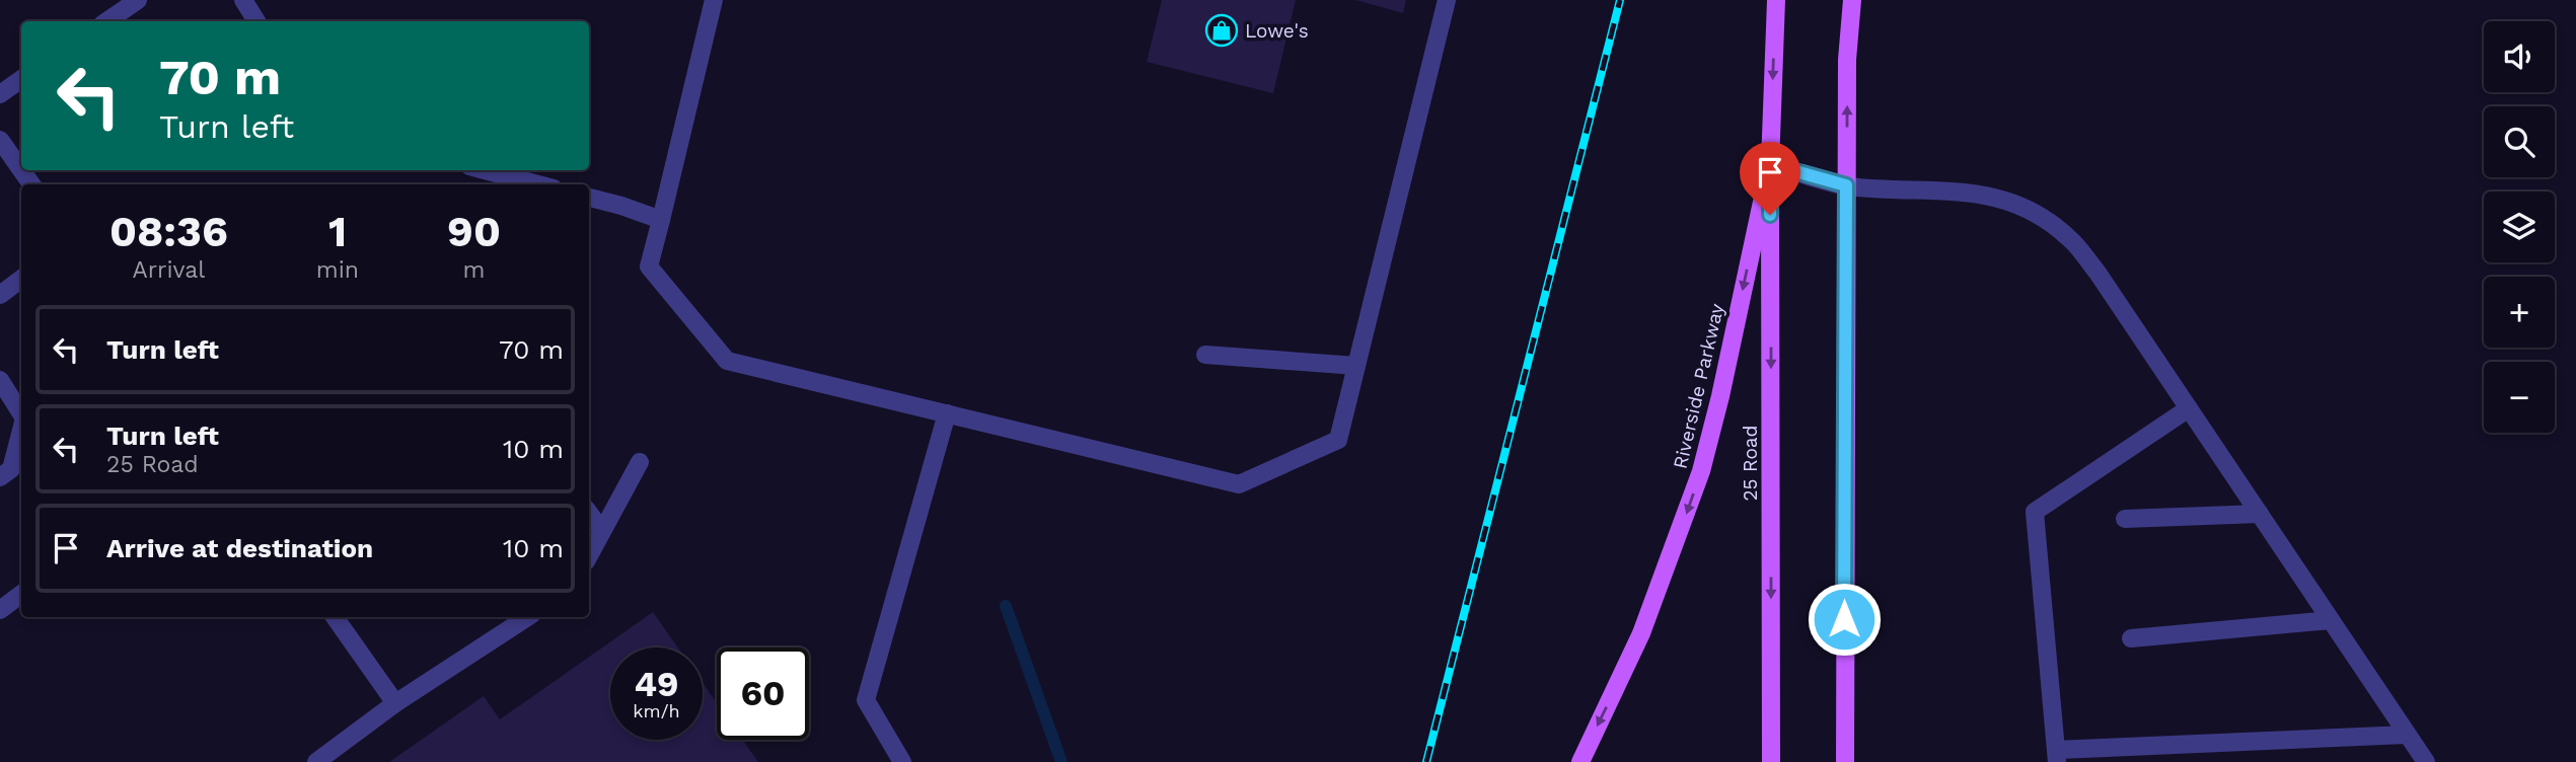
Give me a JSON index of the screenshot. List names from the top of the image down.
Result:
{
  "streets": {
    "main road": ["Riverside Parkway", "25 Road"]
  },
  "crossings": [
    ["Riverside Parkway", "25 Road"]
  ],
  "places": {
    "shop": ["Lowe's"]
  },
  "page": {
    "map_buttons": ["+", "−"],
    "turn": ["70 m", "Turn left"],
    "eta": [
      "08:36",
      "Arrival",
      "1",
      "min",
      "90",
      "m"
    ],
    "list": [
      {
        "name": "Turn left",
        "value": "70 m"
      },
      {
        "name": "Turn left",
        "note": "25 Road",
        "value": "10 m"
      },
      {
        "name": "Arrive at destination",
        "value": "10 m"
      }
    ],
    "speed": "49 km/h",
    "limit": "60"
  }
}
